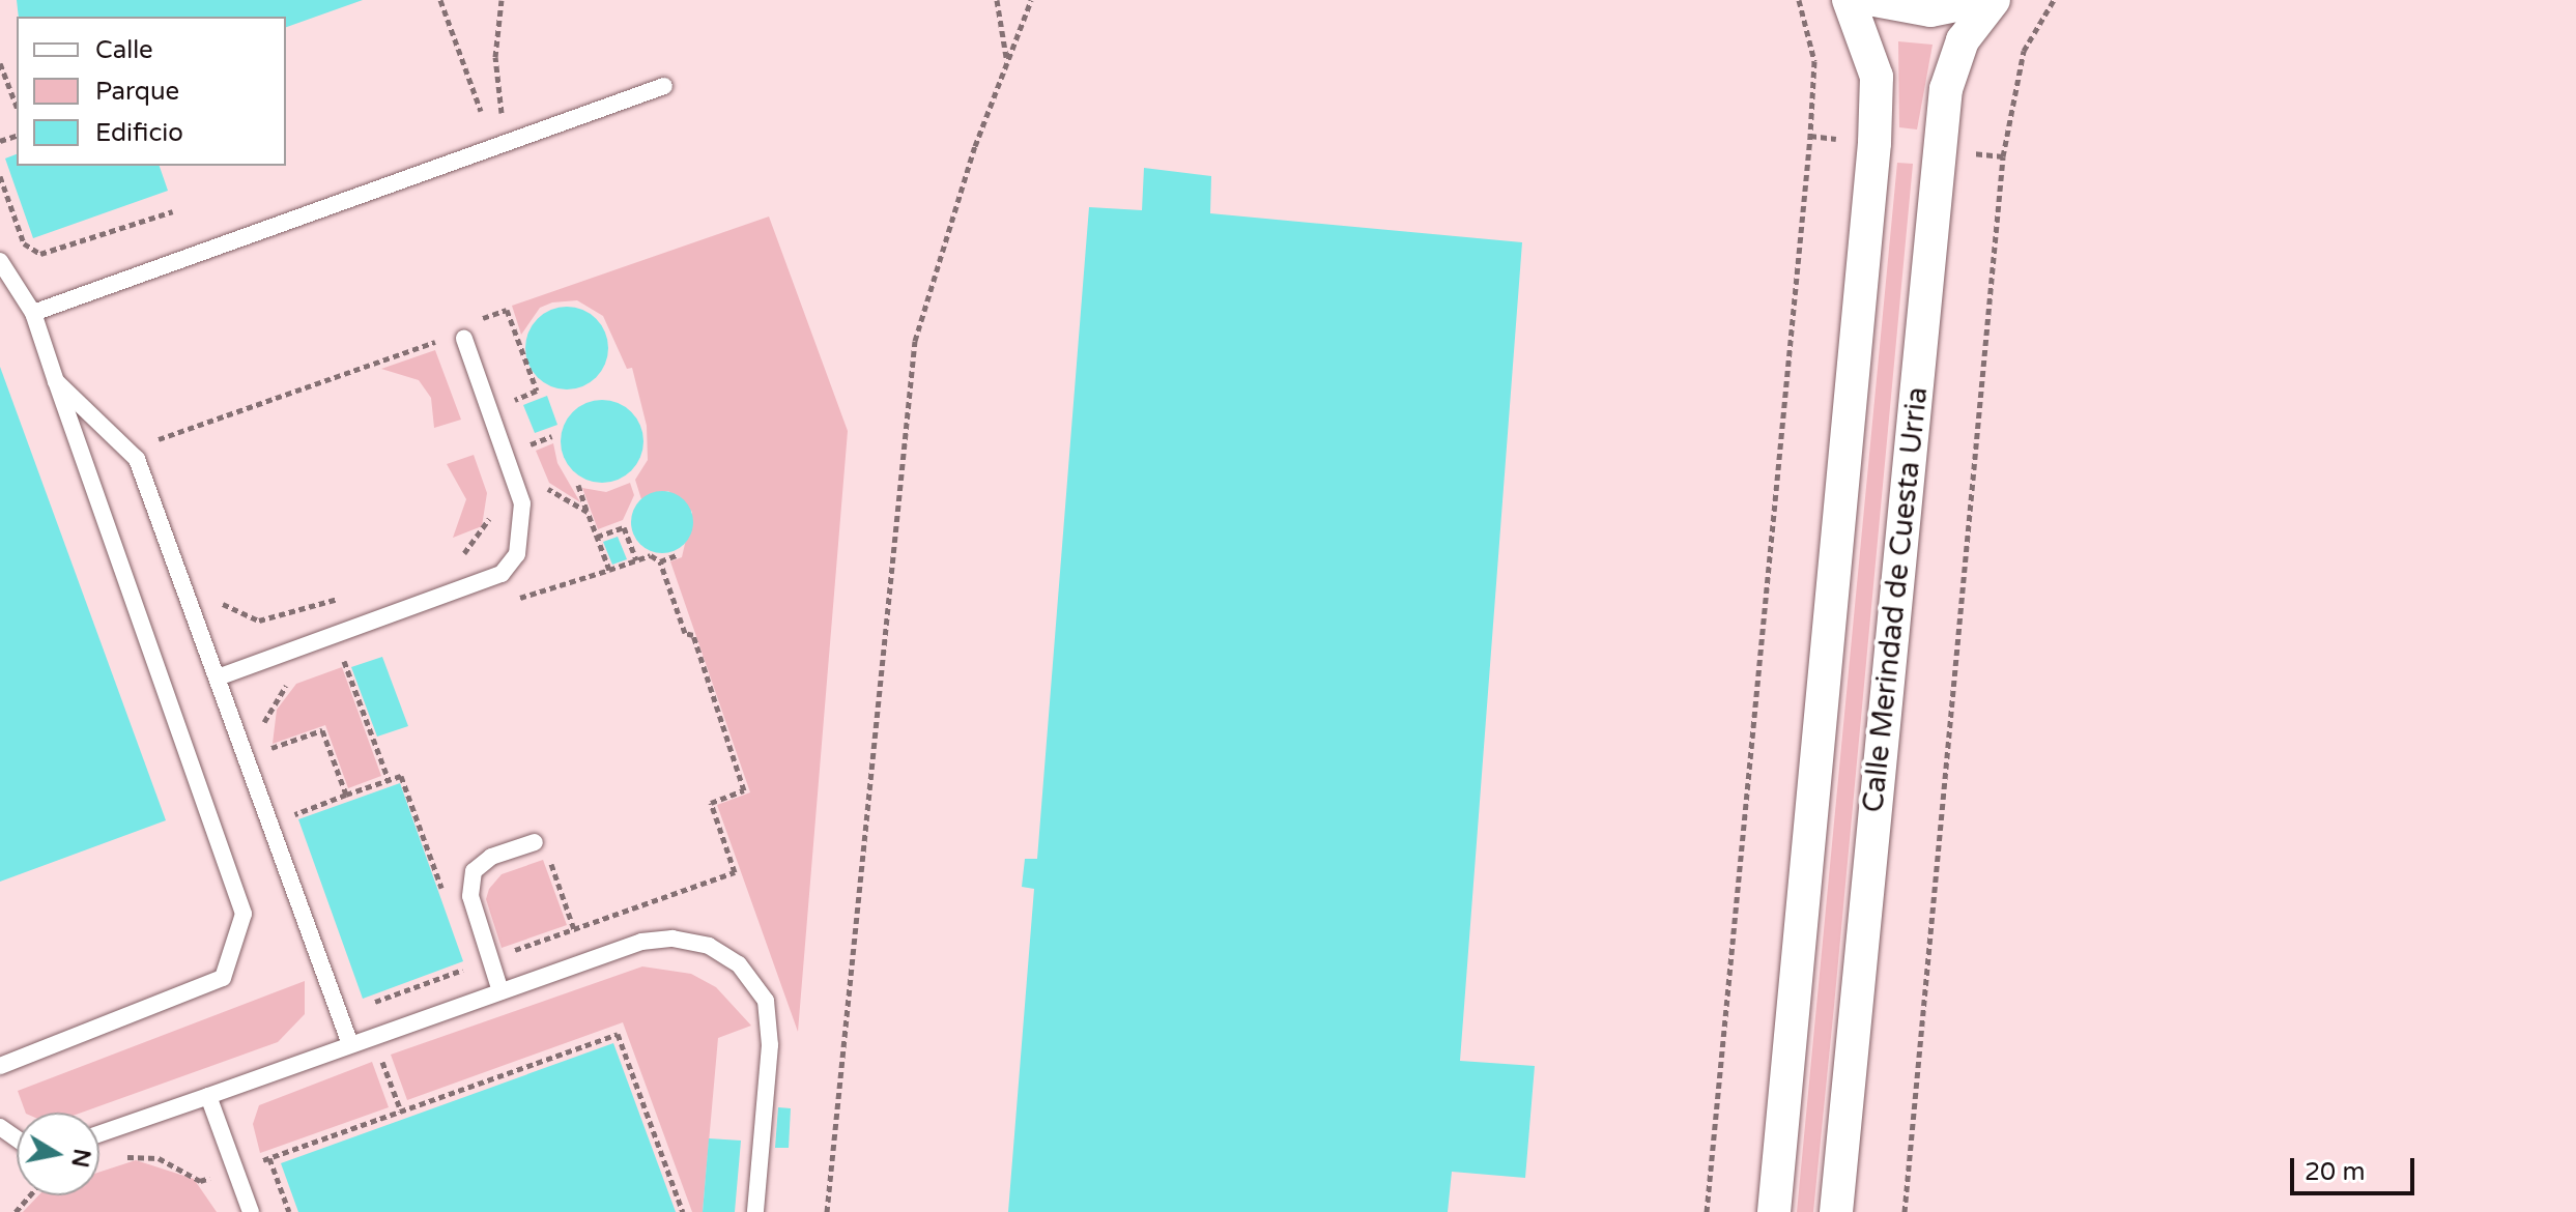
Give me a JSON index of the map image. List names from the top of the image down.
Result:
{
  "streets": {
    "street": ["Calle Merindad de Cuesta Urria"]
  },
  "legend": ["Calle", "Parque", "Edificio"],
  "scale_bar": "20 m",
  "north": "right"
}
